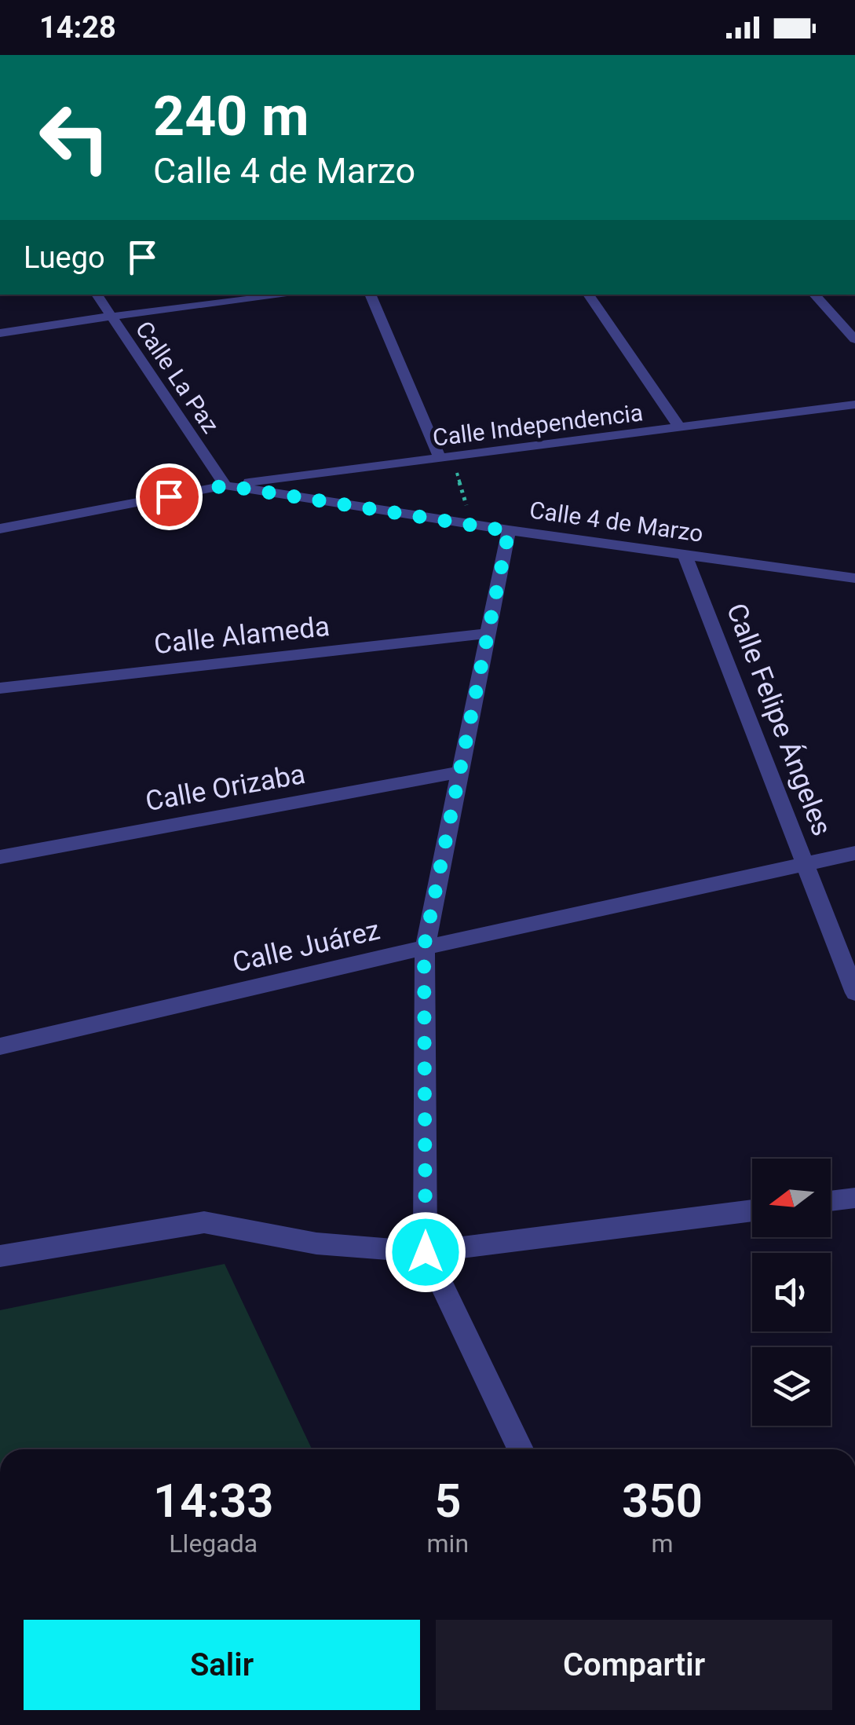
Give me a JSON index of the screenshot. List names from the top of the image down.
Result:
{
  "streets": {
    "street": [
      "Calle La Paz",
      "Calle Independencia",
      "Calle 4 de Marzo",
      "Calle Alameda",
      "Calle Felipe Ángeles",
      "Calle Orizaba",
      "Calle Juárez"
    ]
  },
  "crossings": [
    ["Calle La Paz", "Calle Independencia"],
    ["Calle La Paz", "Calle 4 de Marzo"],
    ["Calle Independencia", "Calle 4 de Marzo"],
    ["Calle 4 de Marzo", "Calle Felipe Ángeles"],
    ["Calle Felipe Ángeles", "Calle Juárez"]
  ],
  "north": "left",
  "page": {
    "status": "14:28",
    "turn": ["240 m", "Calle 4 de Marzo"],
    "then": "Luego",
    "eta": [
      "14:33",
      "Llegada",
      "5",
      "min",
      "350",
      "m"
    ],
    "buttons": ["Salir", "Compartir"]
  }
}
